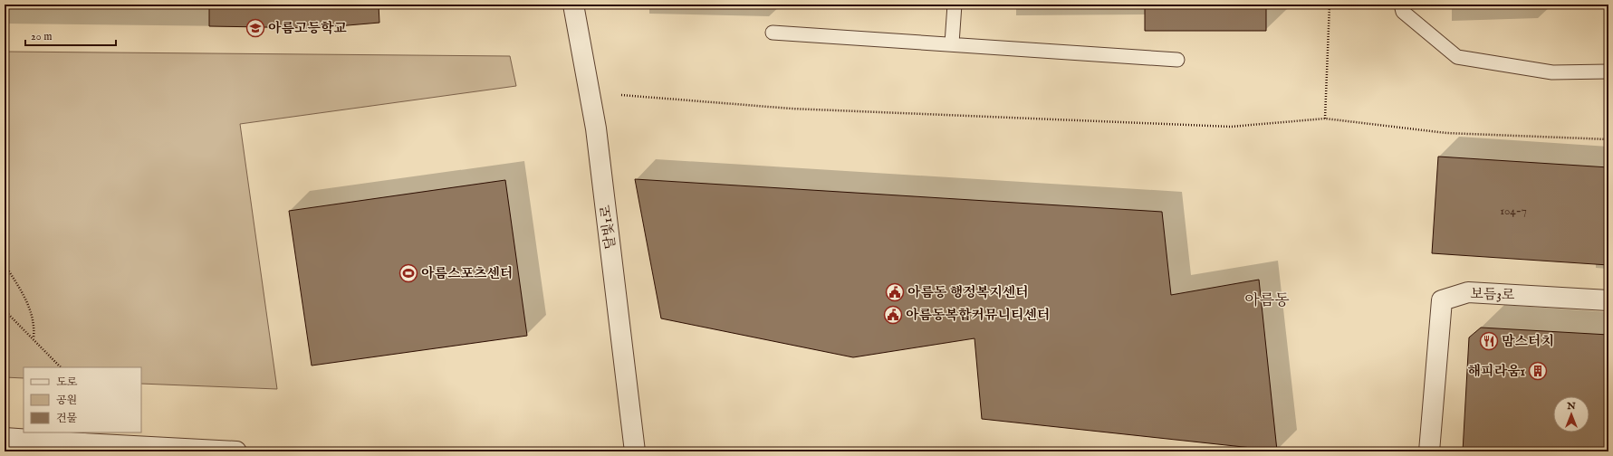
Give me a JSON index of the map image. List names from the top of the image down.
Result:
{
  "streets": {
    "street": ["달빛1로", "보듬3로"]
  },
  "districts": ["아름동"],
  "places": {
    "school or university": ["아름고등학교"],
    "sports": ["아름스포츠센터"],
    "public building": ["아름동 행정복지센터", "아름동복합커뮤니티센터"],
    "restaurant": ["맘스터치"],
    "building": ["해피라움1"]
  },
  "house_numbers": ["104-7"],
  "legend": ["도로", "공원", "건물"],
  "scale_bar": "20 m",
  "north": "top"
}
